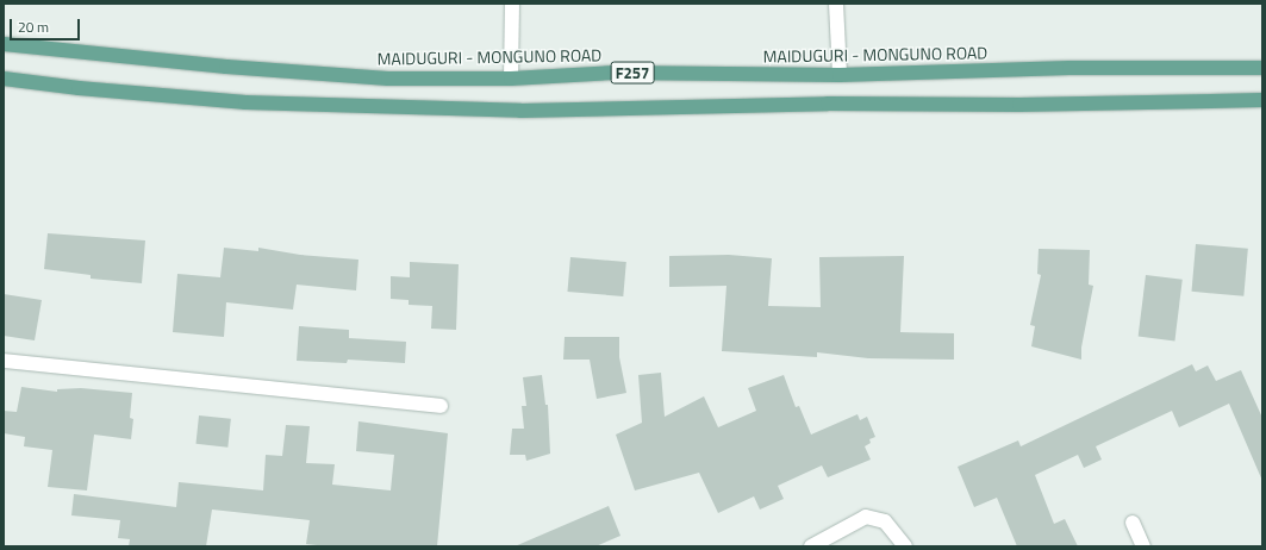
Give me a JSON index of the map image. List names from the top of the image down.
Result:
{
  "streets": {
    "main road": ["MAIDUGURI - MONGUNO ROAD", "F257"]
  },
  "scale_bar": "20 m"
}
